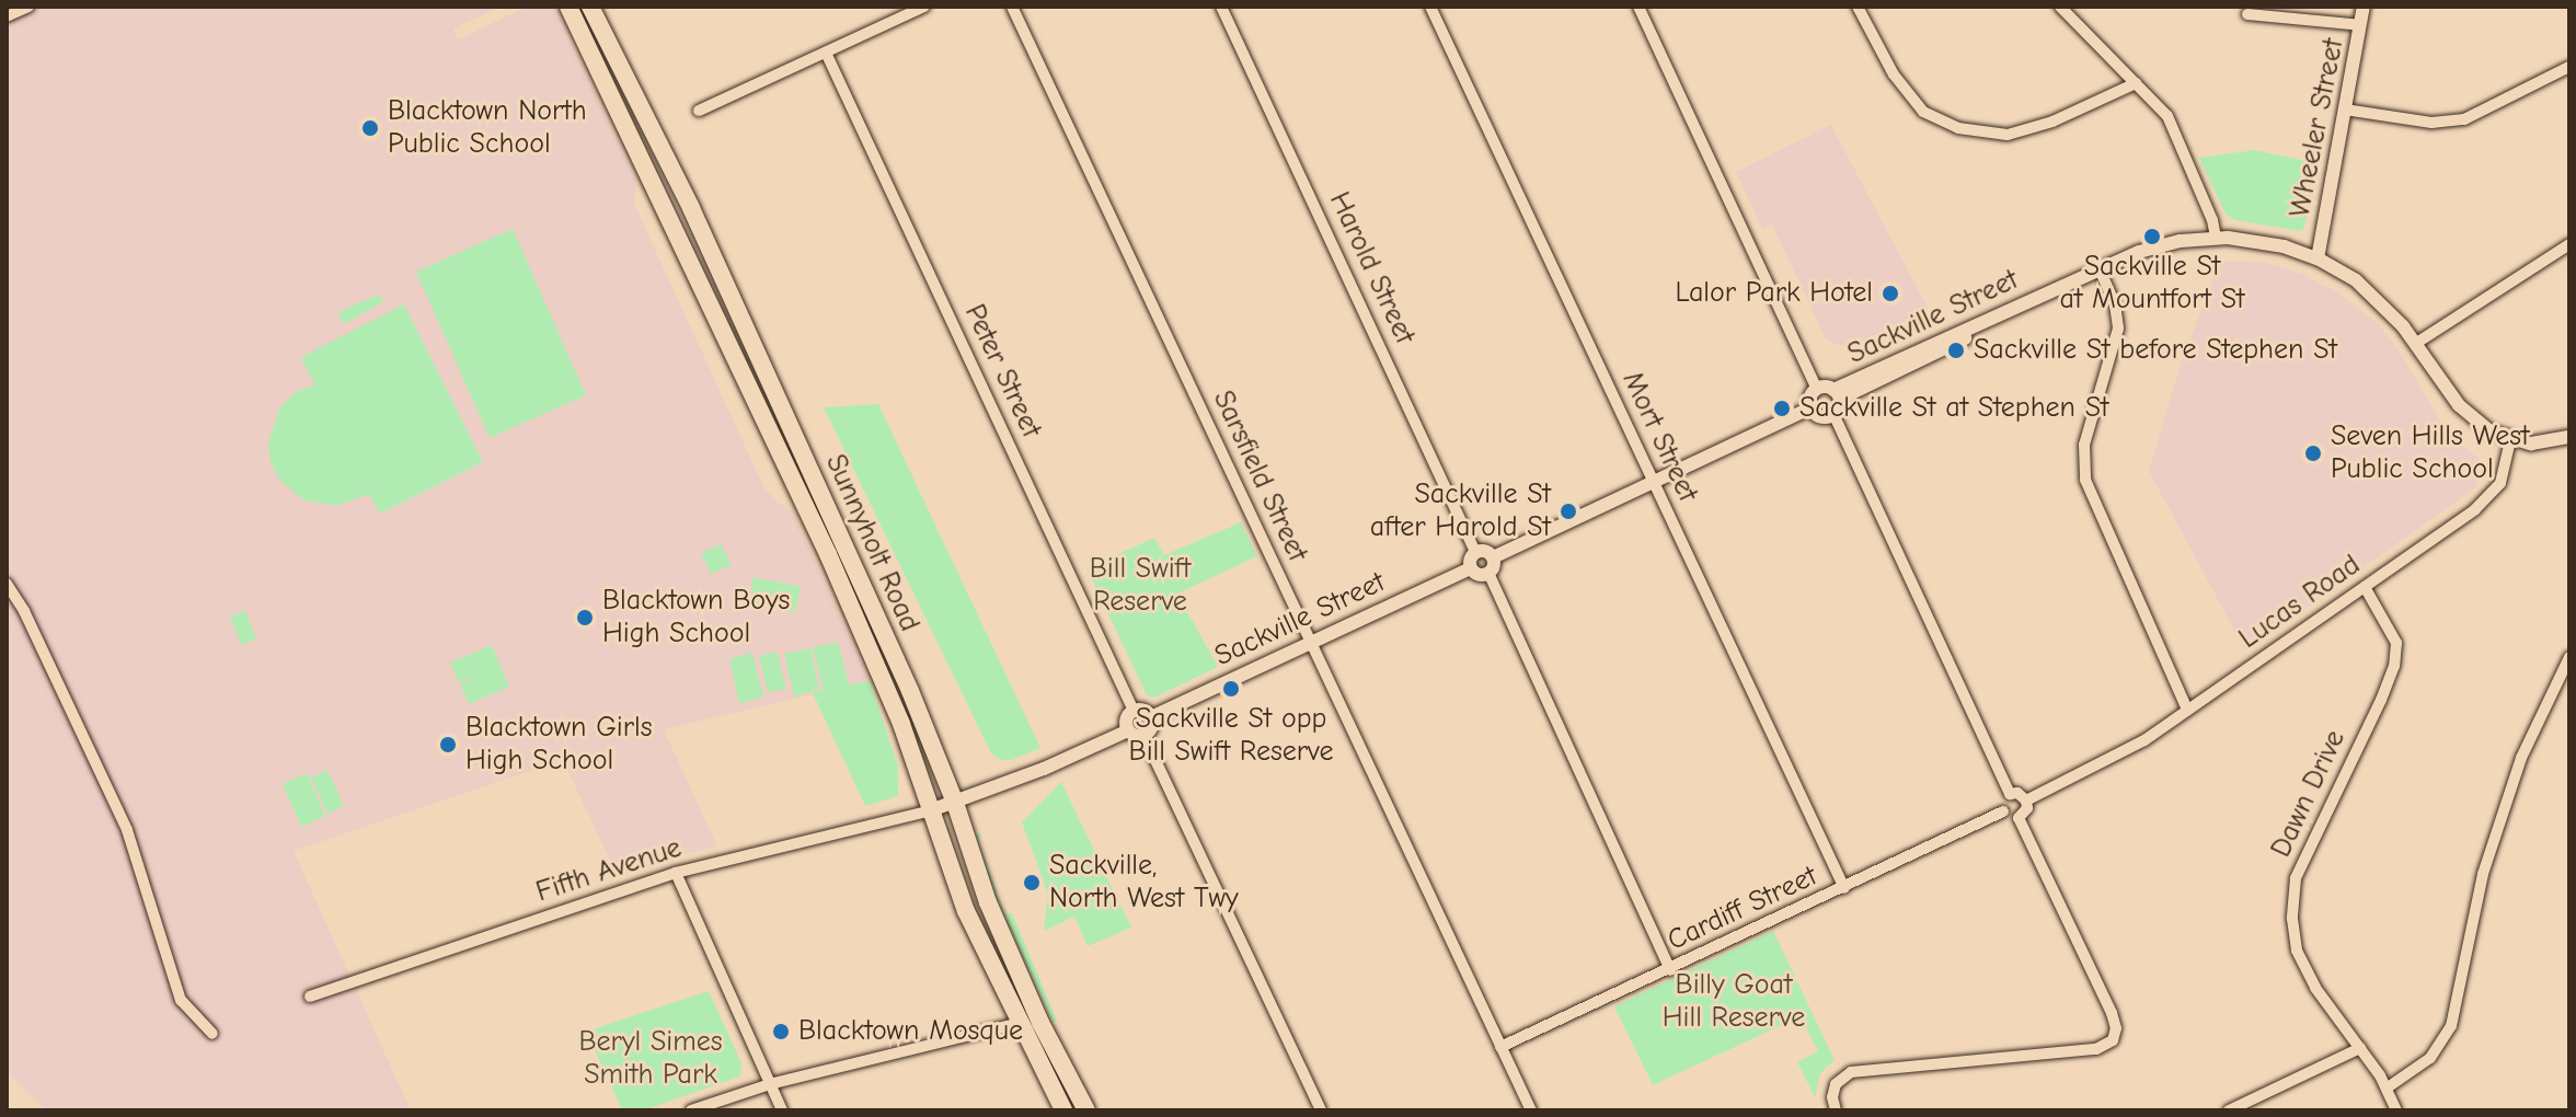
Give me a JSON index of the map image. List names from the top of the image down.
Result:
{
  "streets": {
    "main road": ["Sunnyholt Road"],
    "street": [
      "Wheeler Street",
      "Harold Street",
      "Sackville Street",
      "Peter Street",
      "Mort Street",
      "Sarsfield Street",
      "Lucas Road",
      "Dawn Drive",
      "Fifth Avenue",
      "Cardiff Street"
    ]
  },
  "crossings": [
    ["Wheeler Street", "Sackville Street"],
    ["Harold Street", "Sackville Street"],
    ["Sackville Street", "Peter Street"],
    ["Sackville Street", "Sarsfield Street"],
    ["Sackville Street", "Lucas Road"],
    ["Mort Street", "Cardiff Street"],
    ["Sarsfield Street", "Cardiff Street"],
    ["Sunnyholt Road", "Fifth Avenue"],
    ["Lucas Road", "Dawn Drive"],
    ["Lucas Road", "Cardiff Street"]
  ],
  "parks": ["Bill Swift Reserve", "Billy Goat Hill Reserve", "Beryl Simes Smith Park"],
  "places": [
    "Blacktown North Public School",
    "Sackville St at Mountfort St",
    "Lalor Park Hotel",
    "Sackville St before Stephen St",
    "Sackville St at Stephen St",
    "Seven Hills West Public School",
    "Sackville St after Harold St",
    "Blacktown Boys High School",
    "Sackville St opp Bill Swift Reserve",
    "Blacktown Girls High School",
    "Sackville, North West Twy",
    "Blacktown Mosque"
  ]
}
